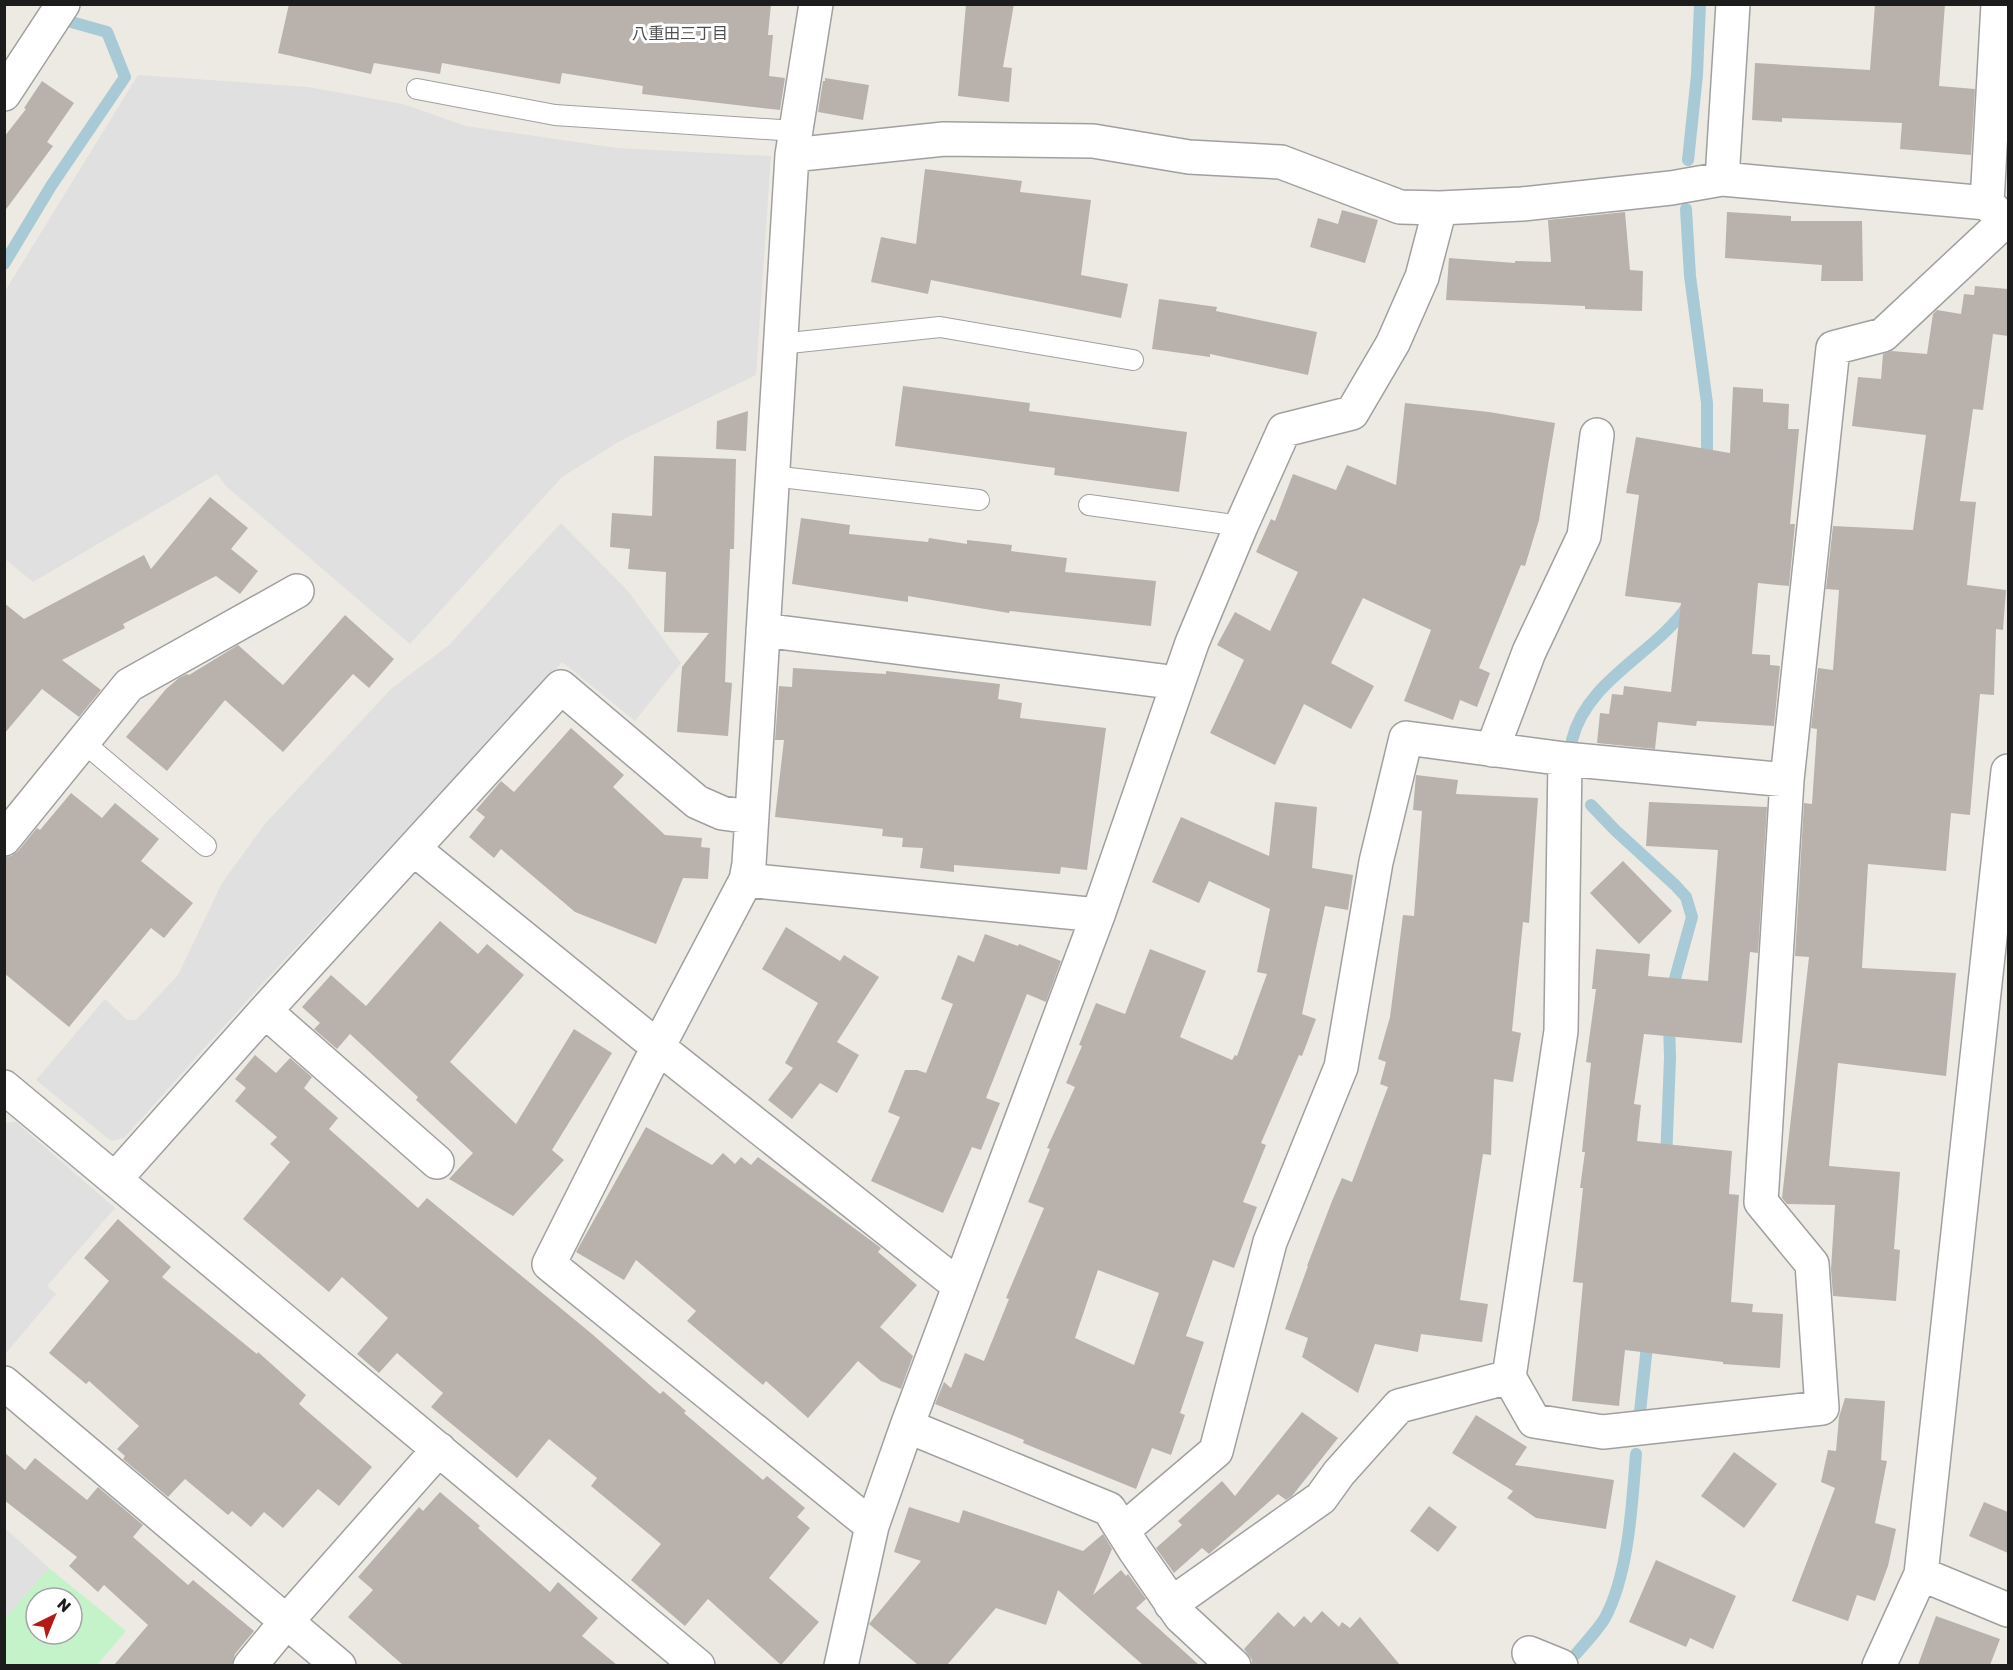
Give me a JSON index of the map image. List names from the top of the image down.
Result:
{
  "districts": ["八重田三丁目"],
  "north": "top right"
}
